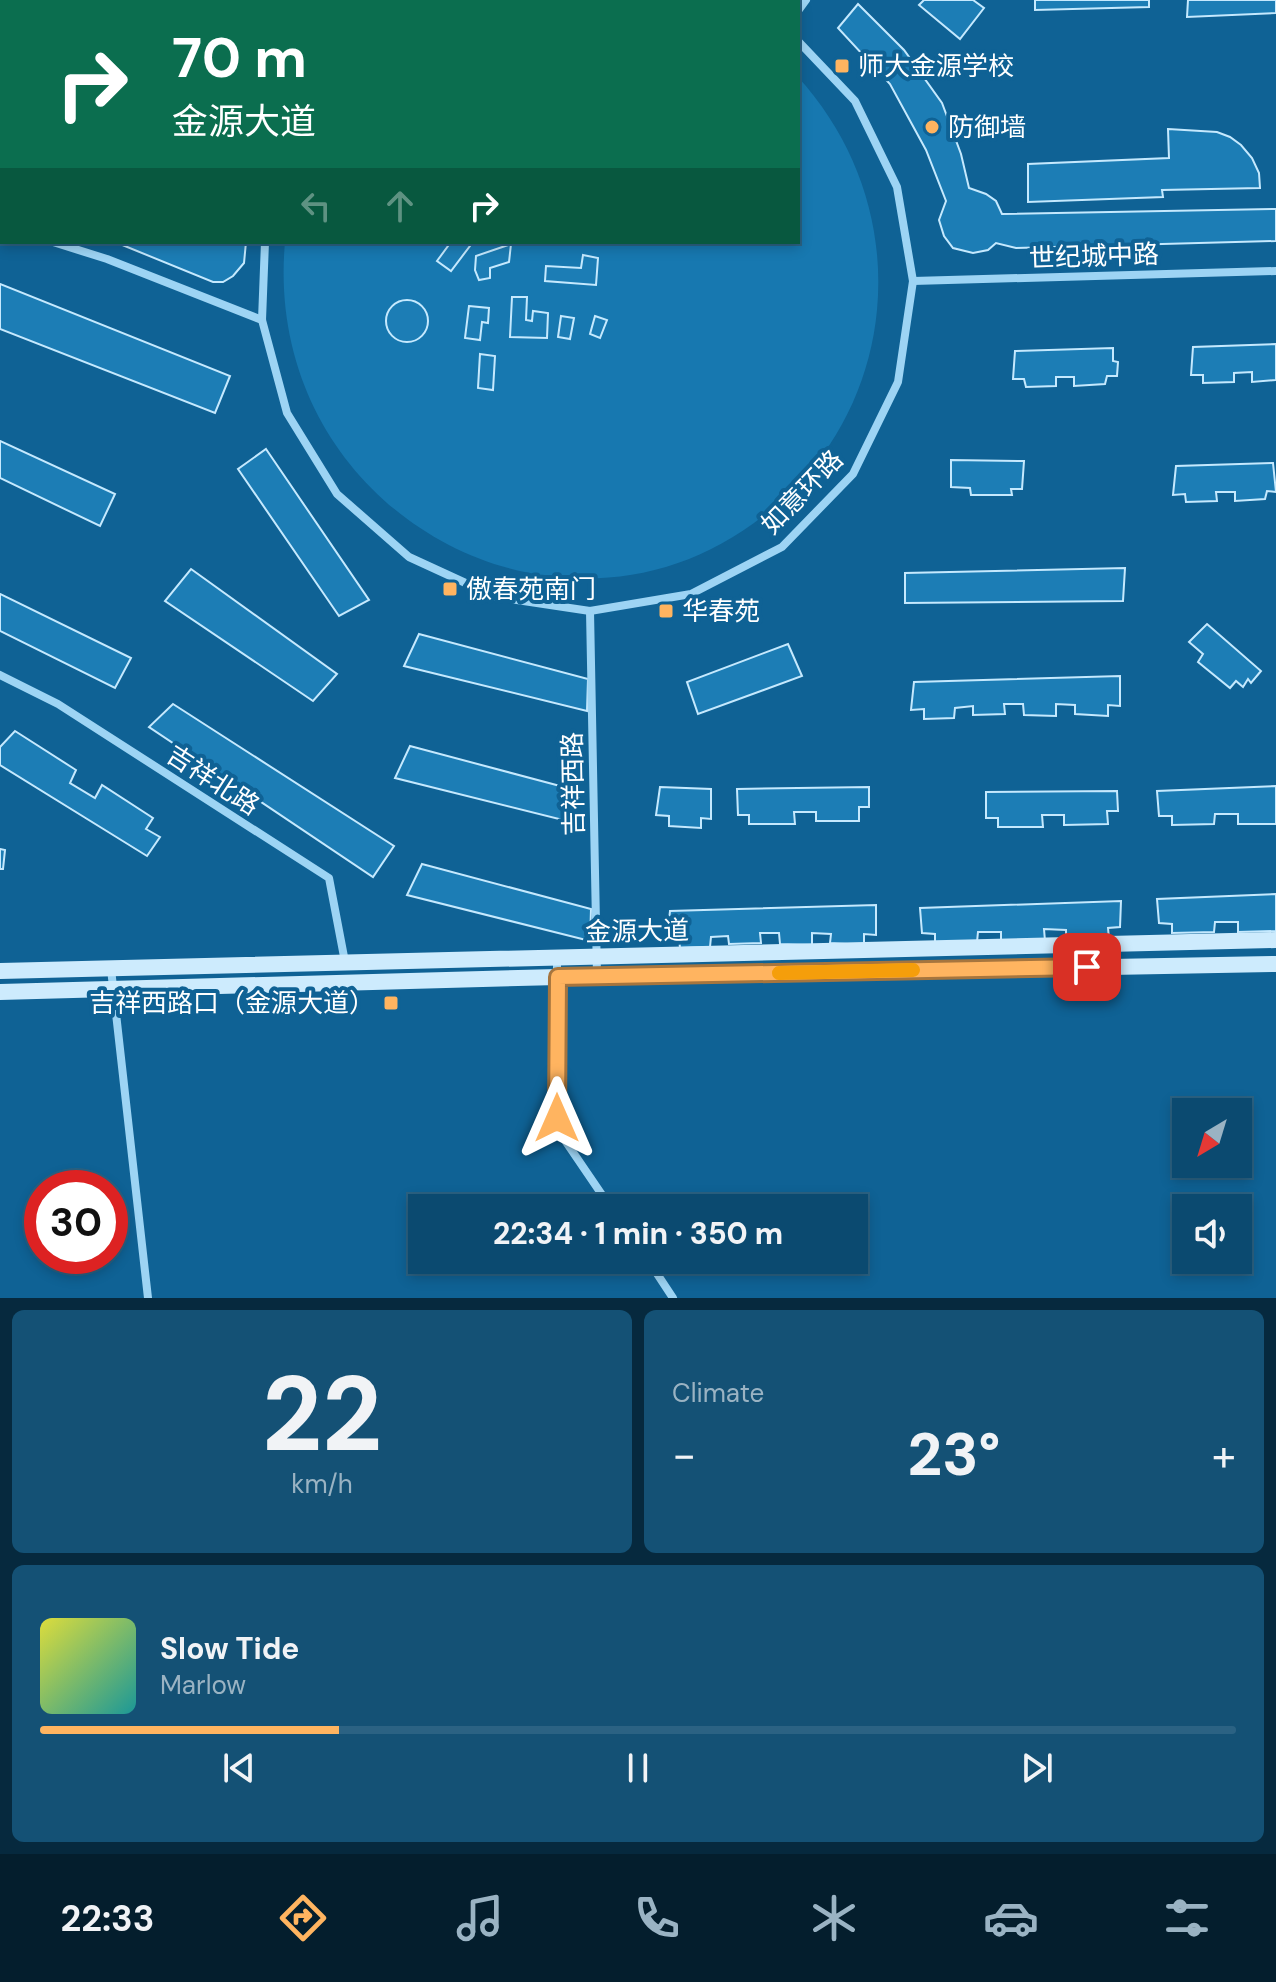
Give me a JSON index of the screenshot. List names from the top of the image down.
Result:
{
  "streets": {
    "street": [
      "世纪城中路",
      "如意环路",
      "吉祥北路",
      "吉祥西路",
      "金源大道"
    ]
  },
  "crossings": [
    ["世纪城中路", "如意环路"],
    ["如意环路", "吉祥西路"],
    ["吉祥北路", "金源大道"],
    ["吉祥西路", "金源大道"]
  ],
  "places": {
    "transit": [
      "师大金源学校",
      "傲春苑南门",
      "华春苑",
      "吉祥西路口（金源大道）"
    ],
    "other": ["防御墙"]
  },
  "north": "bottom left",
  "page": {
    "turn": ["70 m", "金源大道"],
    "limit": "30",
    "trip": "22:34 · 1 min · 350 m",
    "tile": [
      ["22", "km/h"],
      "Climate"
    ],
    "heat": ["−", "23°", "+"],
    "song": ["Slow Tide", "Marlow"],
    "tabs": "22:33"
  }
}
